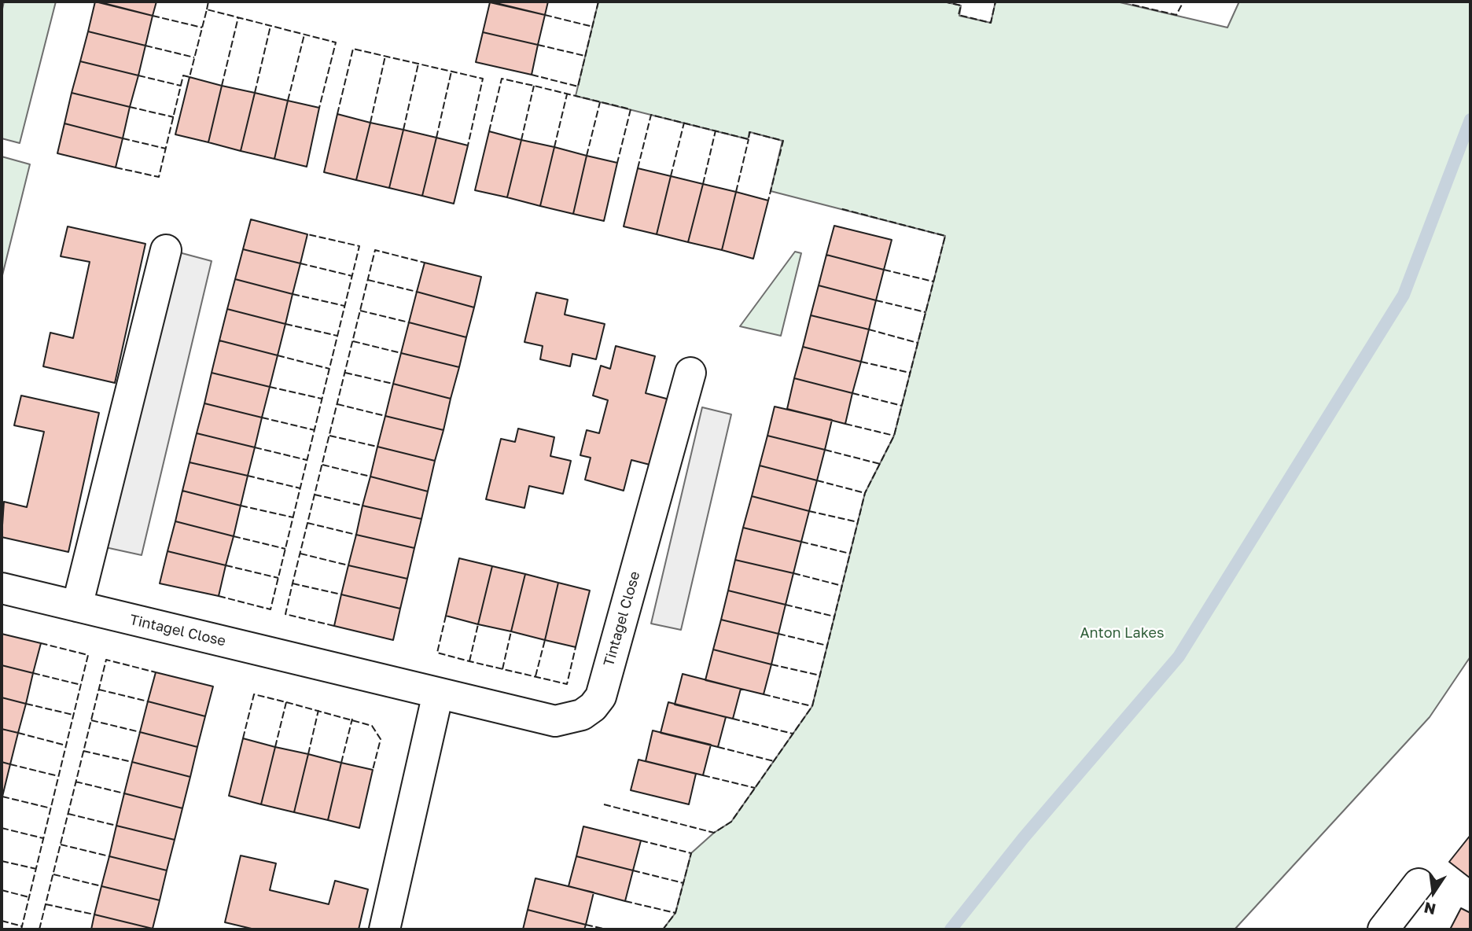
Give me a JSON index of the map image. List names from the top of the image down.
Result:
{
  "streets": {
    "street": ["Tintagel Close"]
  },
  "parks": ["Anton Lakes"],
  "north": "bottom"
}
